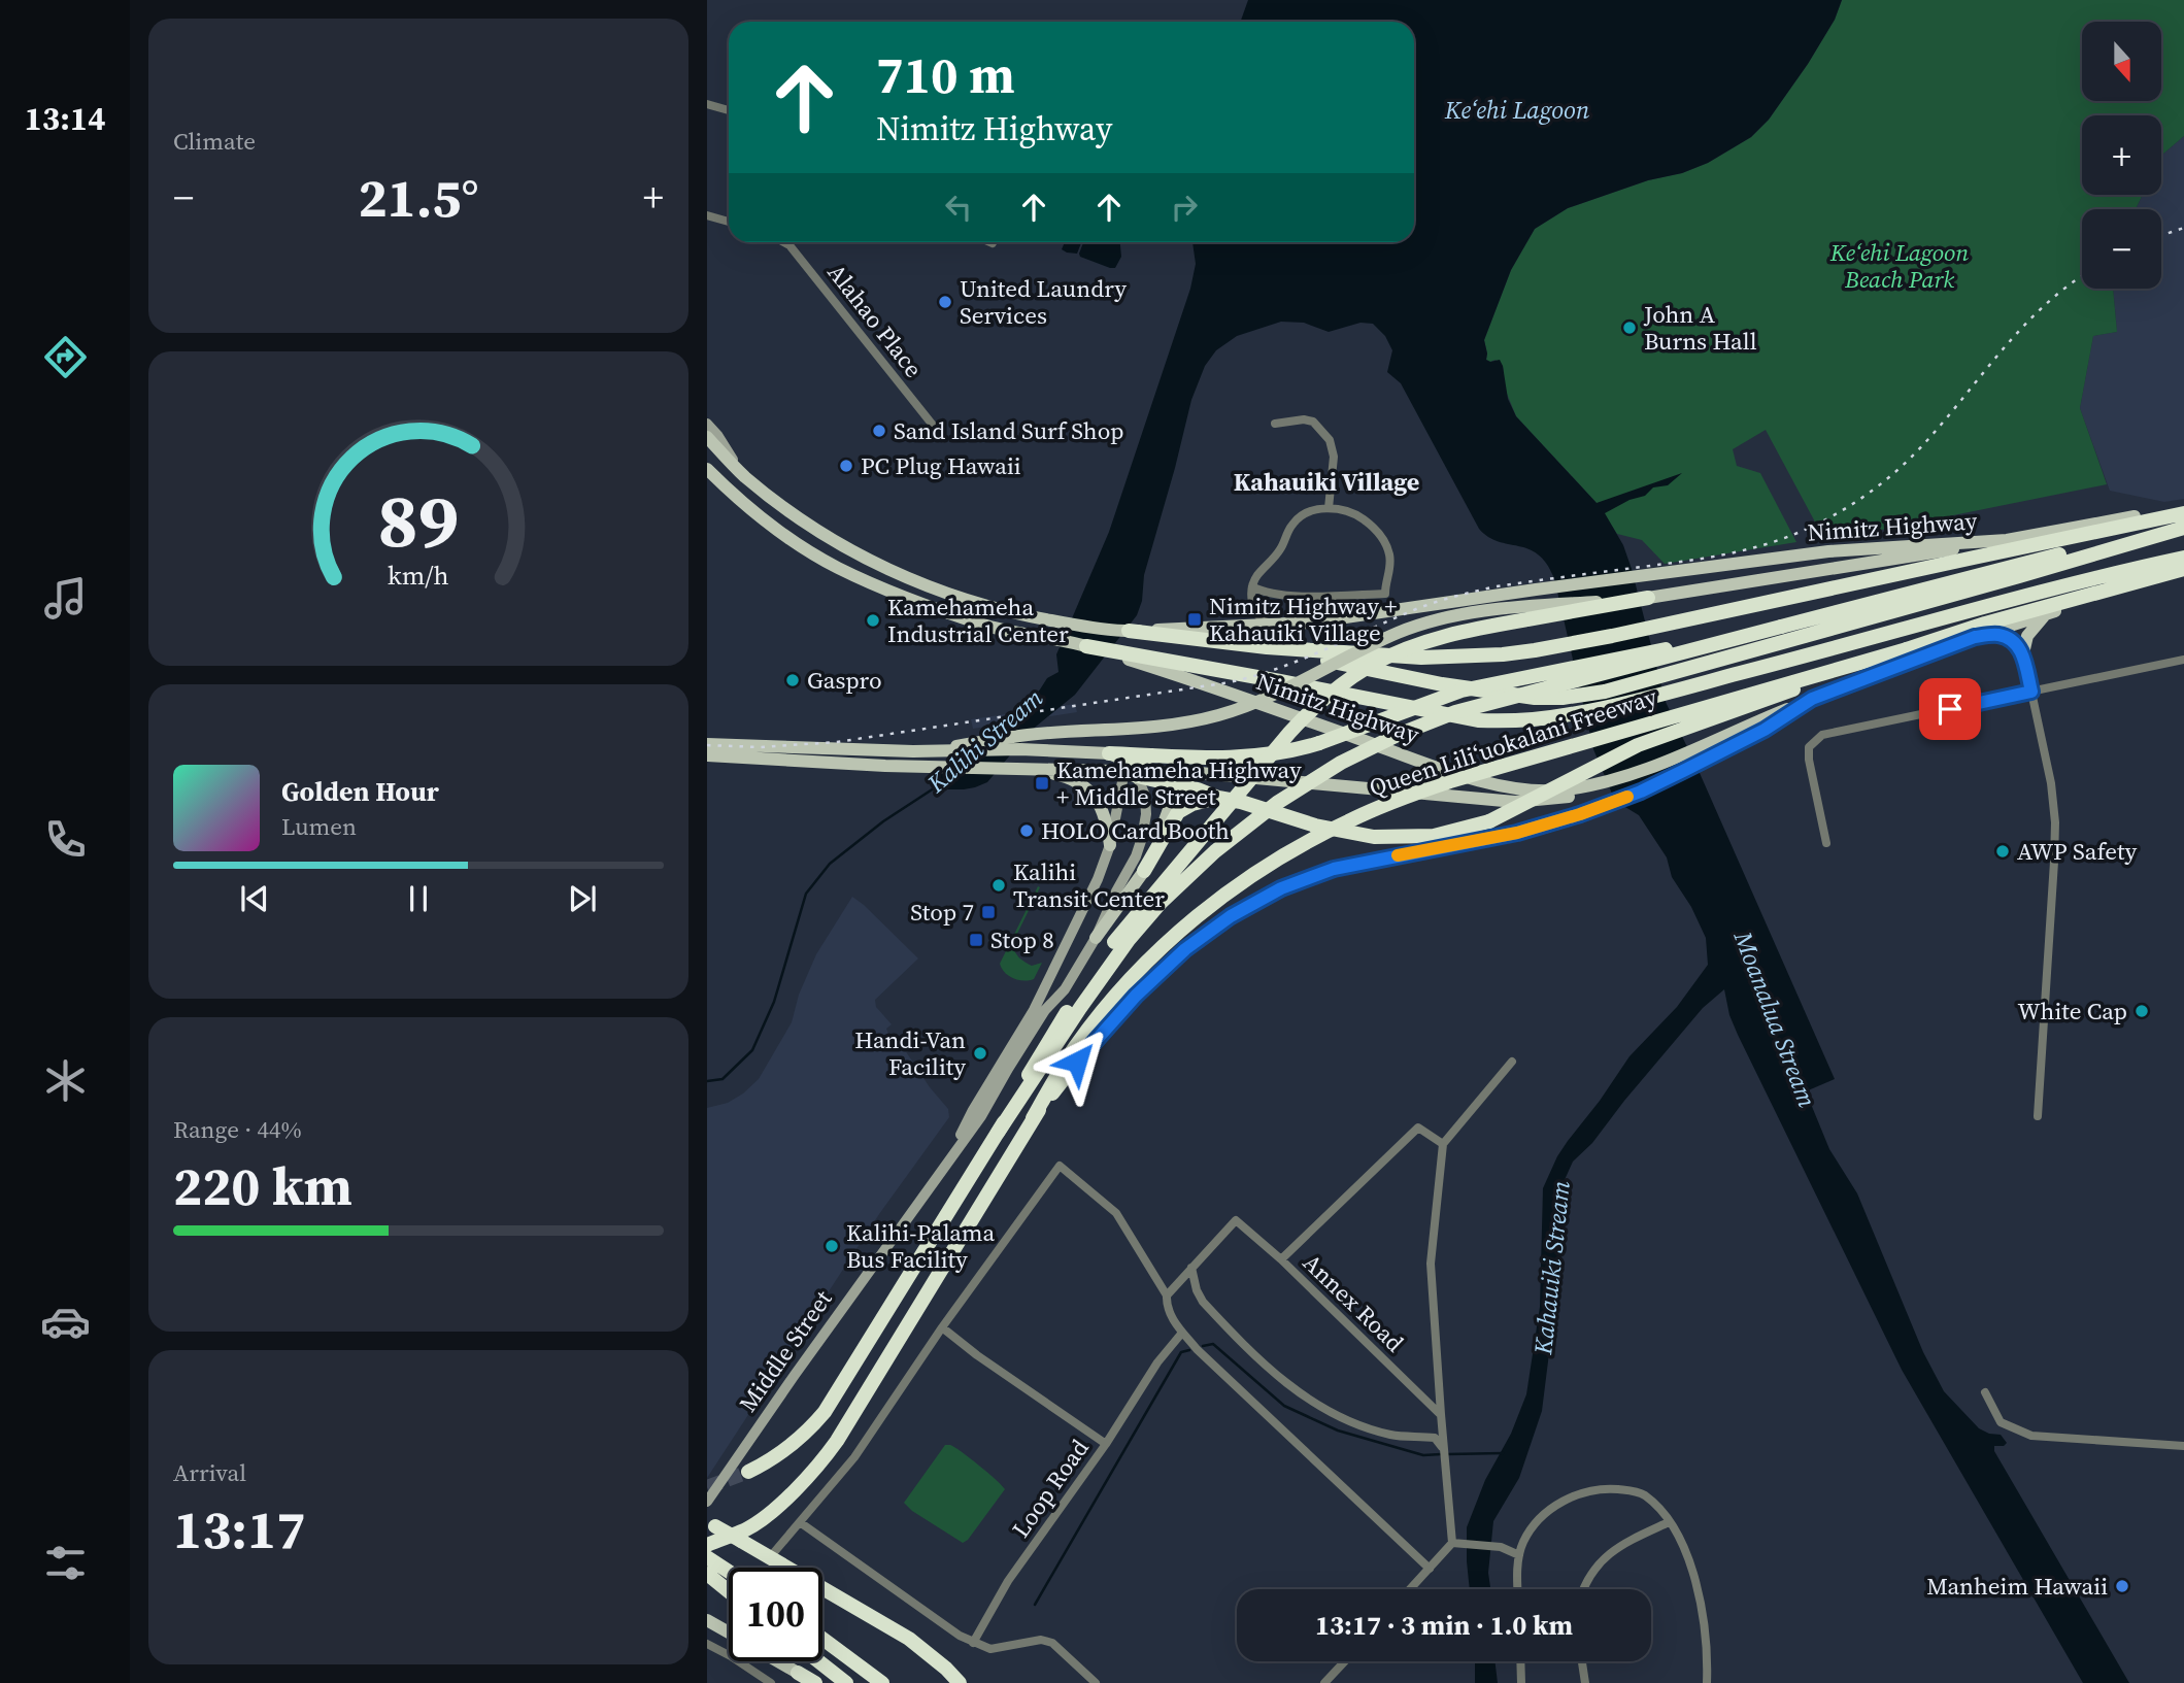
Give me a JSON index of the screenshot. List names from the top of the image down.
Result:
{
  "streets": {
    "highway": ["Queen Liliʻuokalani Freeway"],
    "main road": ["Nimitz Highway", "Middle Street"],
    "street": ["Alahao Place", "Annex Road", "Loop Road"]
  },
  "districts": ["Kahauiki Village"],
  "water": [
    "Keʻehi Lagoon",
    "Kalihi Stream",
    "Moanalua Stream",
    "Kahauiki Stream"
  ],
  "parks": ["Keʻehi Lagoon Beach Park"],
  "places": {
    "other": [
      "United Laundry Services",
      "John A Burns Hall",
      "Sand Island Surf Shop",
      "PC Plug Hawaii",
      "Kamehameha Industrial Center",
      "Gaspro",
      "HOLO Card Booth",
      "AWP Safety",
      "Kalihi Transit Center",
      "White Cap",
      "Handi-Van Facility",
      "Kalihi-Palama Bus Facility",
      "Manheim Hawaii"
    ],
    "transit": [
      "Nimitz Highway + Kahauiki Village",
      "Kamehameha Highway + Middle Street",
      "Stop 7",
      "Stop 8"
    ]
  },
  "north": "bottom",
  "page": {
    "tabs": "13:14",
    "tile": [
      "Climate",
      ["Range · 44%", "220 km"],
      ["Arrival", "13:17"]
    ],
    "map_buttons": ["+", "−"],
    "turn": ["710 m", "Nimitz Highway"],
    "heat": ["−", "21.5°", "+"],
    "song": ["Golden Hour", "Lumen"],
    "limit": "100",
    "trip": "13:17 · 3 min · 1.0 km",
    "gauge": ["89", "km/h"]
  }
}
